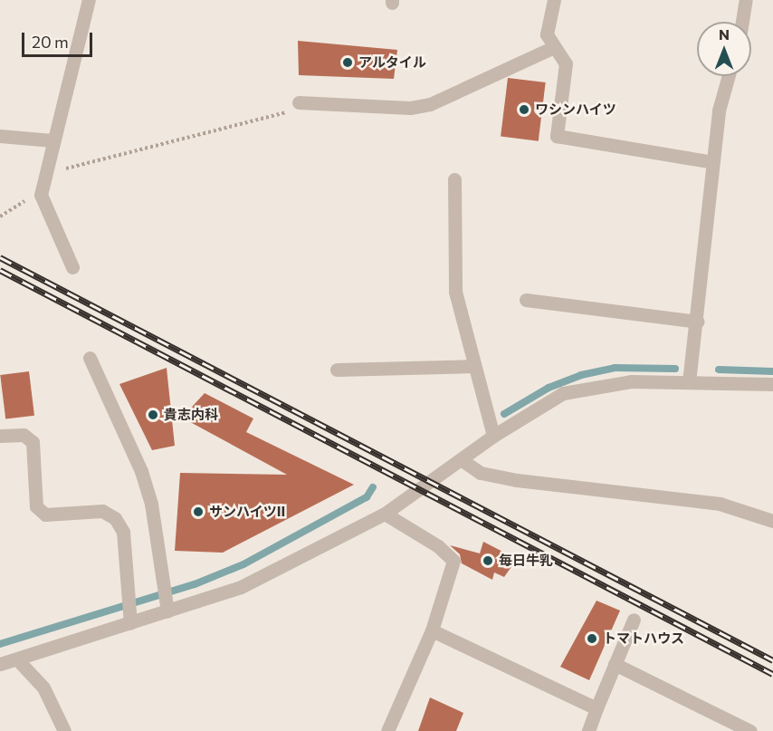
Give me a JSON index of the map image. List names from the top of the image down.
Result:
{
  "places": [
    "アルタイル",
    "ワシンハイツ",
    "貴志内科",
    "サンハイツII",
    "毎日牛乳",
    "トマトハウス"
  ],
  "scale_bar": "20 m",
  "north": "top"
}
